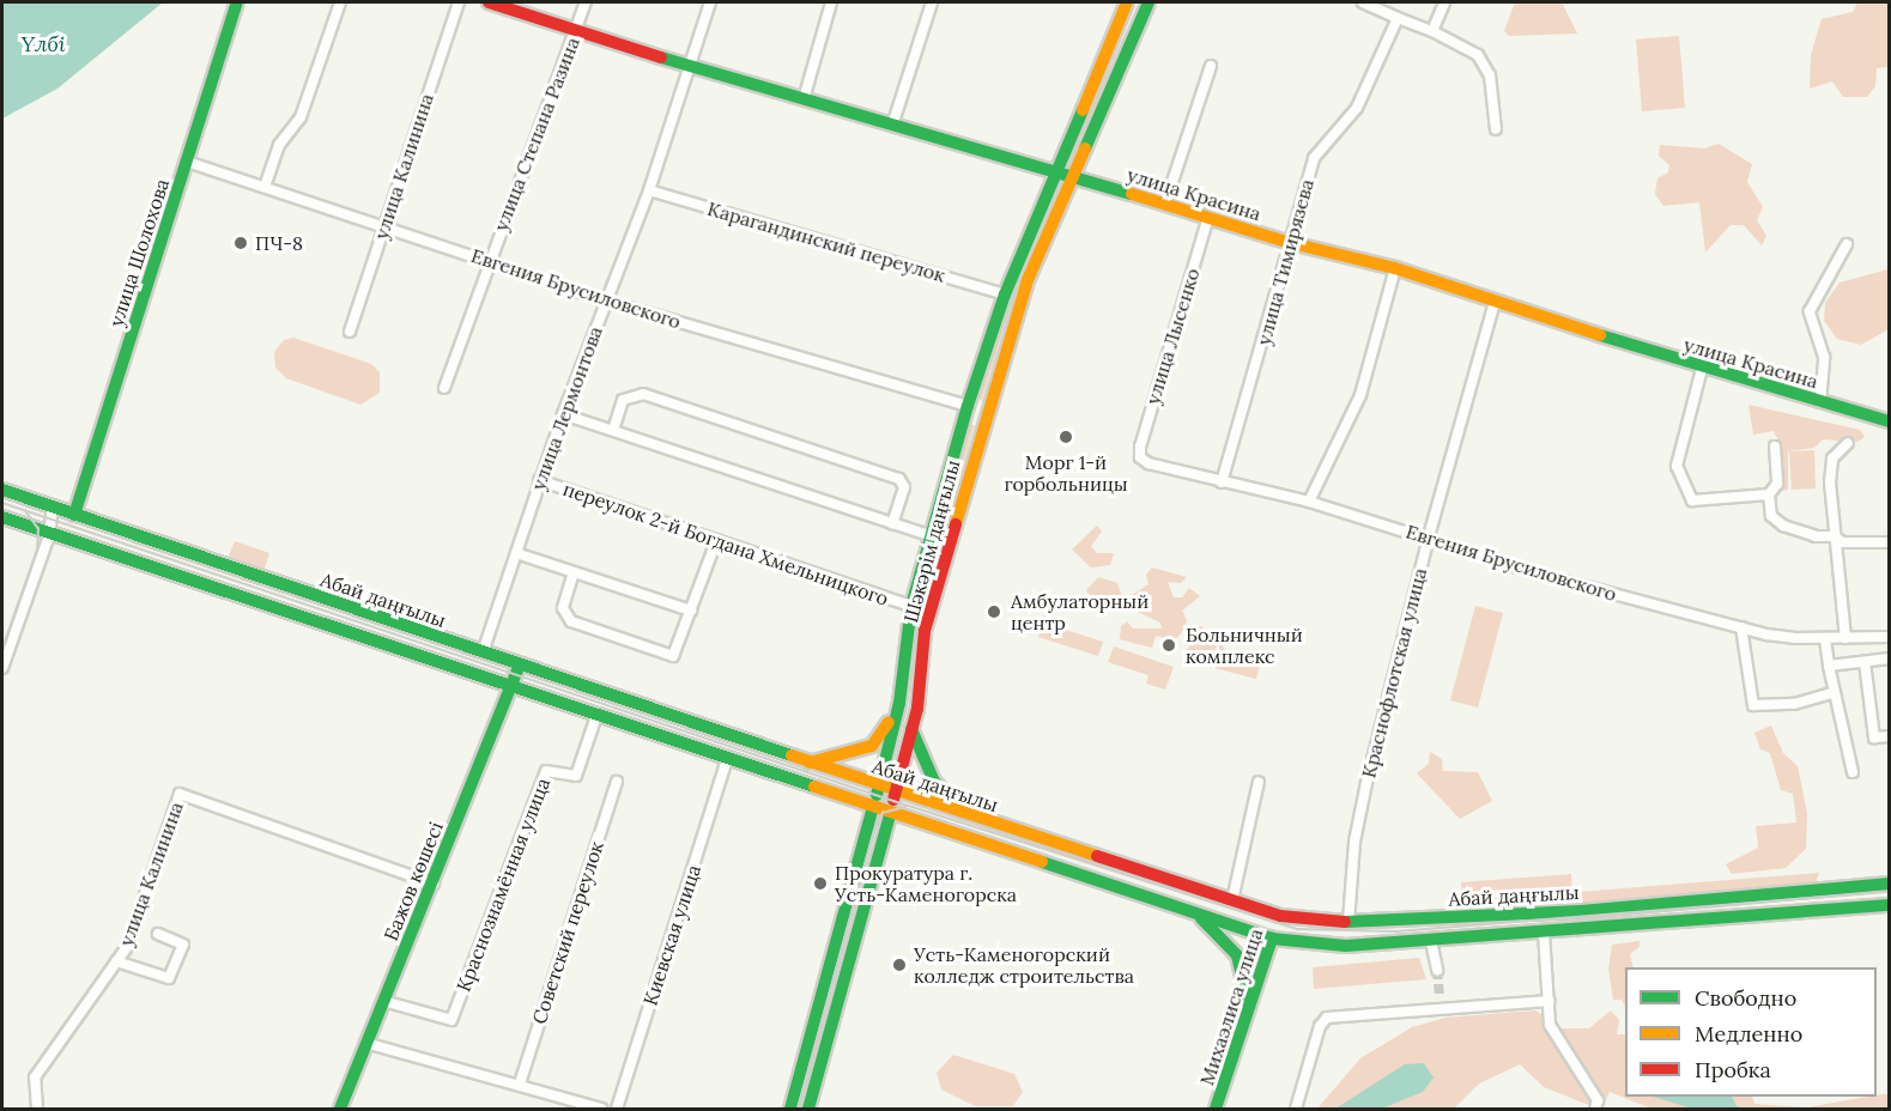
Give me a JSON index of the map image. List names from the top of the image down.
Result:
{
  "streets": {
    "main road": [
      "улица Красина",
      "улица Шолохова",
      "Шәкәрім даңғылы",
      "Абай даңғылы",
      "Бажов көшесі",
      "Михаэлиса улица"
    ],
    "street": [
      "улица Степана Разина",
      "улица Калинина",
      "Карагандинский переулок",
      "улица Тимирязева",
      "Евгения Брусиловского",
      "улица Лысенко",
      "улица Лермонтова",
      "переулок 2-й Богдана Хмельницкого",
      "Краснофлотская улица",
      "Краснознамённая улица",
      "Советский переулок",
      "Киевская улица"
    ]
  },
  "crossings": [
    ["улица Степана Разина", "улица Красина"],
    ["улица Степана Разина", "Евгения Брусиловского"],
    ["улица Калинина", "Евгения Брусиловского"],
    ["улица Калинина", "Бажов көшесі"],
    ["улица Красина", "улица Тимирязева"],
    ["улица Красина", "улица Лысенко"],
    ["улица Красина", "улица Лермонтова"],
    ["улица Красина", "Шәкәрім даңғылы"],
    ["улица Красина", "Краснофлотская улица"],
    ["Карагандинский переулок", "улица Лермонтова"],
    ["Карагандинский переулок", "Шәкәрім даңғылы"],
    ["улица Шолохова", "Евгения Брусиловского"],
    ["улица Шолохова", "Абай даңғылы"],
    ["улица Тимирязева", "Евгения Брусиловского"],
    ["Евгения Брусиловского", "улица Лысенко"],
    ["Евгения Брусиловского", "улица Лермонтова"],
    ["Евгения Брусиловского", "Шәкәрім даңғылы"],
    ["Евгения Брусиловского", "Краснофлотская улица"],
    ["улица Лермонтова", "переулок 2-й Богдана Хмельницкого"],
    ["улица Лермонтова", "Абай даңғылы"],
    ["Шәкәрім даңғылы", "переулок 2-й Богдана Хмельницкого"],
    ["Шәкәрім даңғылы", "Абай даңғылы"],
    ["Абай даңғылы", "Краснофлотская улица"],
    ["Абай даңғылы", "Бажов көшесі"],
    ["Абай даңғылы", "Краснознамённая улица"],
    ["Абай даңғылы", "Киевская улица"],
    ["Абай даңғылы", "Михаэлиса улица"],
    ["Бажов көшесі", "Краснознамённая улица"]
  ],
  "water": ["Үлбі"],
  "places": [
    "ПЧ-8",
    "Морг 1-й горбольницы",
    "Амбулаторный центр",
    "Больничный комплекс",
    "Прокуратура г. Усть-Каменогорска",
    "Усть-Каменогорский колледж строительства"
  ],
  "legend": ["Свободно", "Медленно", "Пробка"]
}
